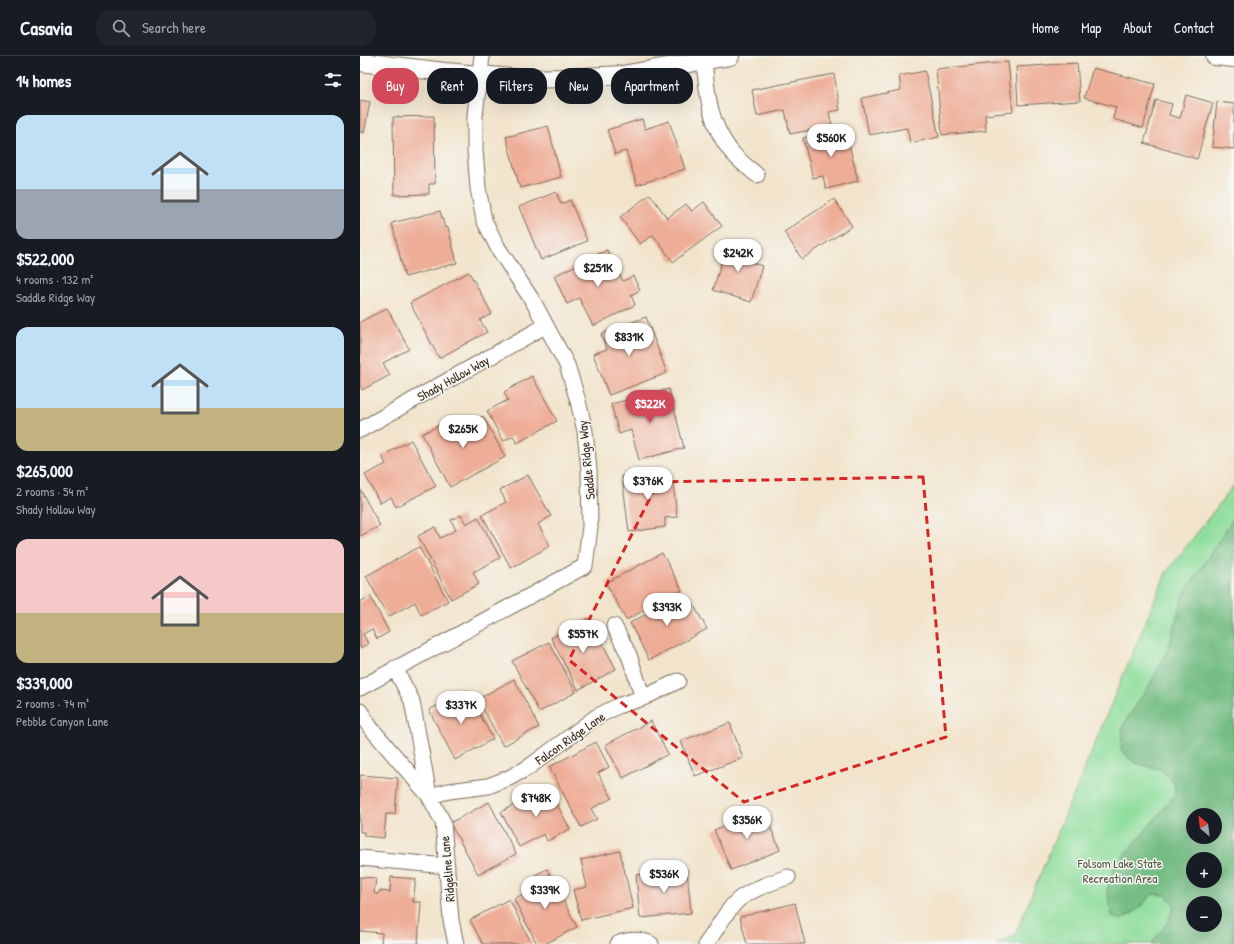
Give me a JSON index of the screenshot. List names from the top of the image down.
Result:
{
  "streets": {
    "street": [
      "Shady Hollow Way",
      "Saddle Ridge Way",
      "Falcon Ridge Lane",
      "Ridgeline Lane"
    ]
  },
  "crossings": [
    ["Shady Hollow Way", "Saddle Ridge Way"],
    ["Saddle Ridge Way", "Ridgeline Lane"],
    ["Falcon Ridge Lane", "Ridgeline Lane"]
  ],
  "parks": ["Folsom Lake State Recreation Area"],
  "north": "top left",
  "page": {
    "header": "Casavia",
    "search": "Search here",
    "nav": [
      "Home",
      "Map",
      "About",
      "Contact"
    ],
    "heading": "14 homes",
    "chip": [
      "Buy",
      "Rent",
      "Filters",
      "New",
      "Apartment"
    ],
    "list": [
      {
        "name": "$522,000",
        "note": "4 rooms · 132 m² · Saddle Ridge Way"
      },
      {
        "name": "$265,000",
        "note": "2 rooms · 54 m² · Shady Hollow Way"
      },
      {
        "name": "$339,000",
        "note": "2 rooms · 74 m² · Pebble Canyon Lane"
      }
    ],
    "price": [
      "$560K",
      "$242K",
      "$251K",
      "$831K",
      "$522K",
      "$265K",
      "$376K",
      "$393K",
      "$557K",
      "$337K",
      "$748K",
      "$356K",
      "$536K",
      "$339K"
    ],
    "map_buttons": ["+", "−"]
  }
}
